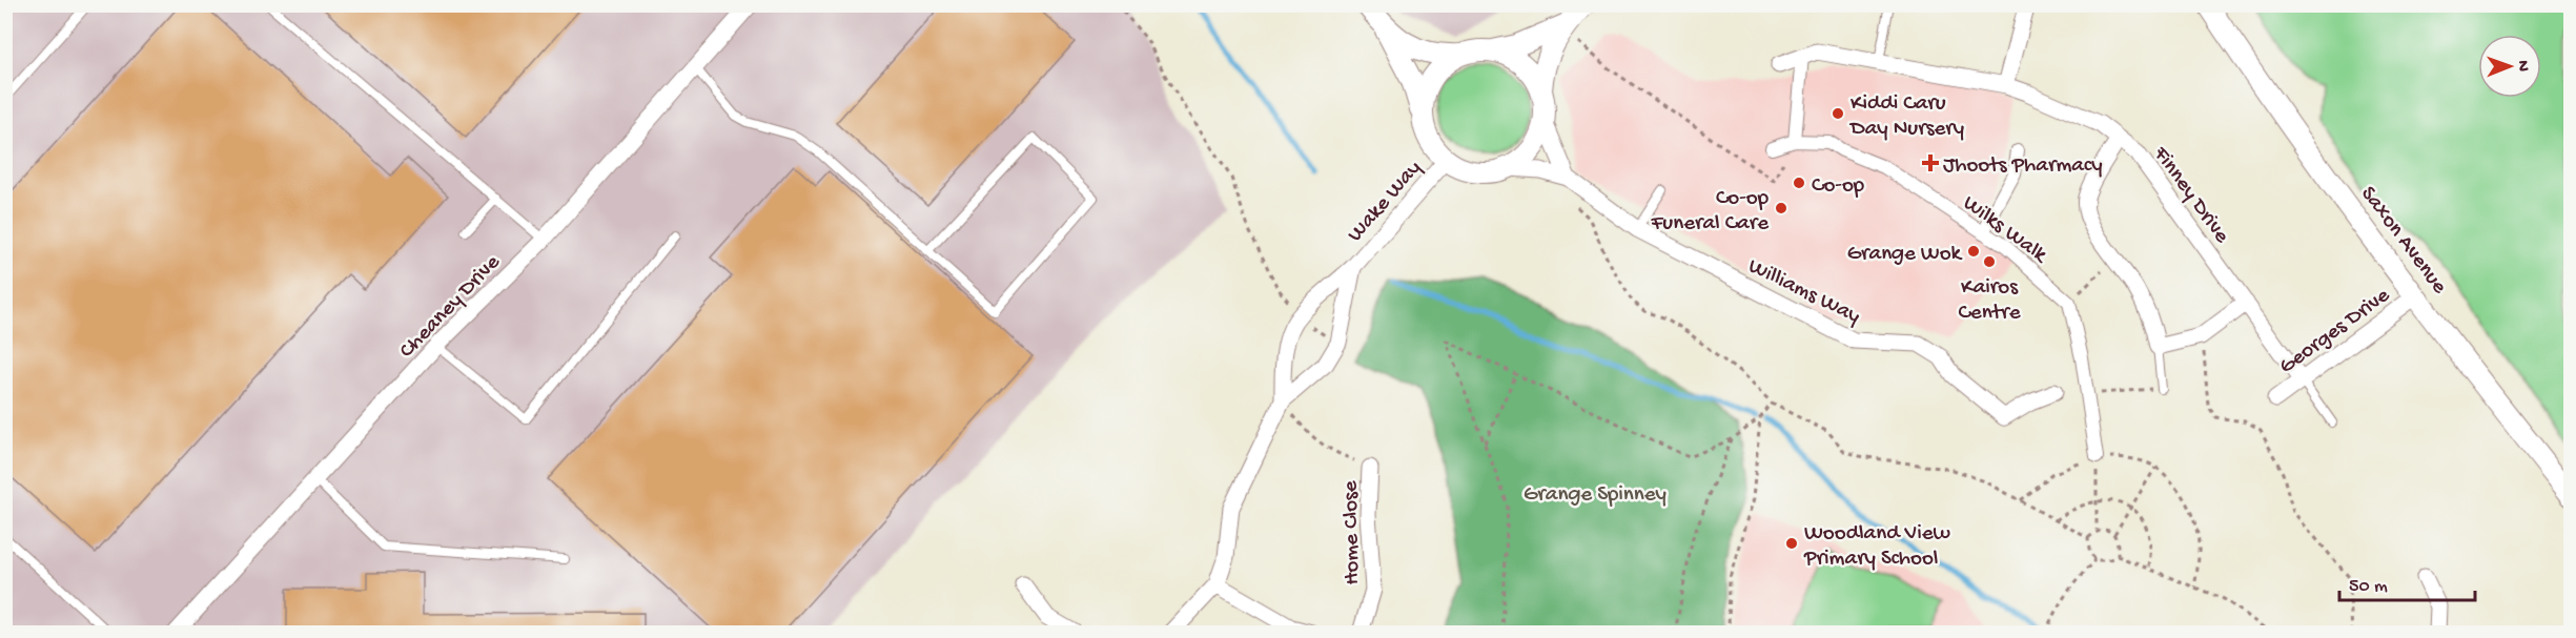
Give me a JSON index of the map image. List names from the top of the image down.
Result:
{
  "streets": {
    "street": [
      "Finney Drive",
      "Wake Way",
      "Wilks Walk",
      "Saxon Avenue",
      "Williams Way",
      "Cheaney Drive",
      "Georges Drive",
      "Home Close"
    ]
  },
  "crossings": [
    ["Finney Drive", "Georges Drive"],
    ["Wake Way", "Williams Way"],
    ["Saxon Avenue", "Georges Drive"]
  ],
  "parks": ["Grange Spinney"],
  "places": {
    "other": [
      "Kiddi Caru Day Nursery",
      "Co-op",
      "Co-op Funeral Care",
      "Grange Wok",
      "Kairos Centre",
      "Woodland View Primary School"
    ],
    "health": ["Jhoots Pharmacy"]
  },
  "scale_bar": "50 m",
  "north": "right"
}
